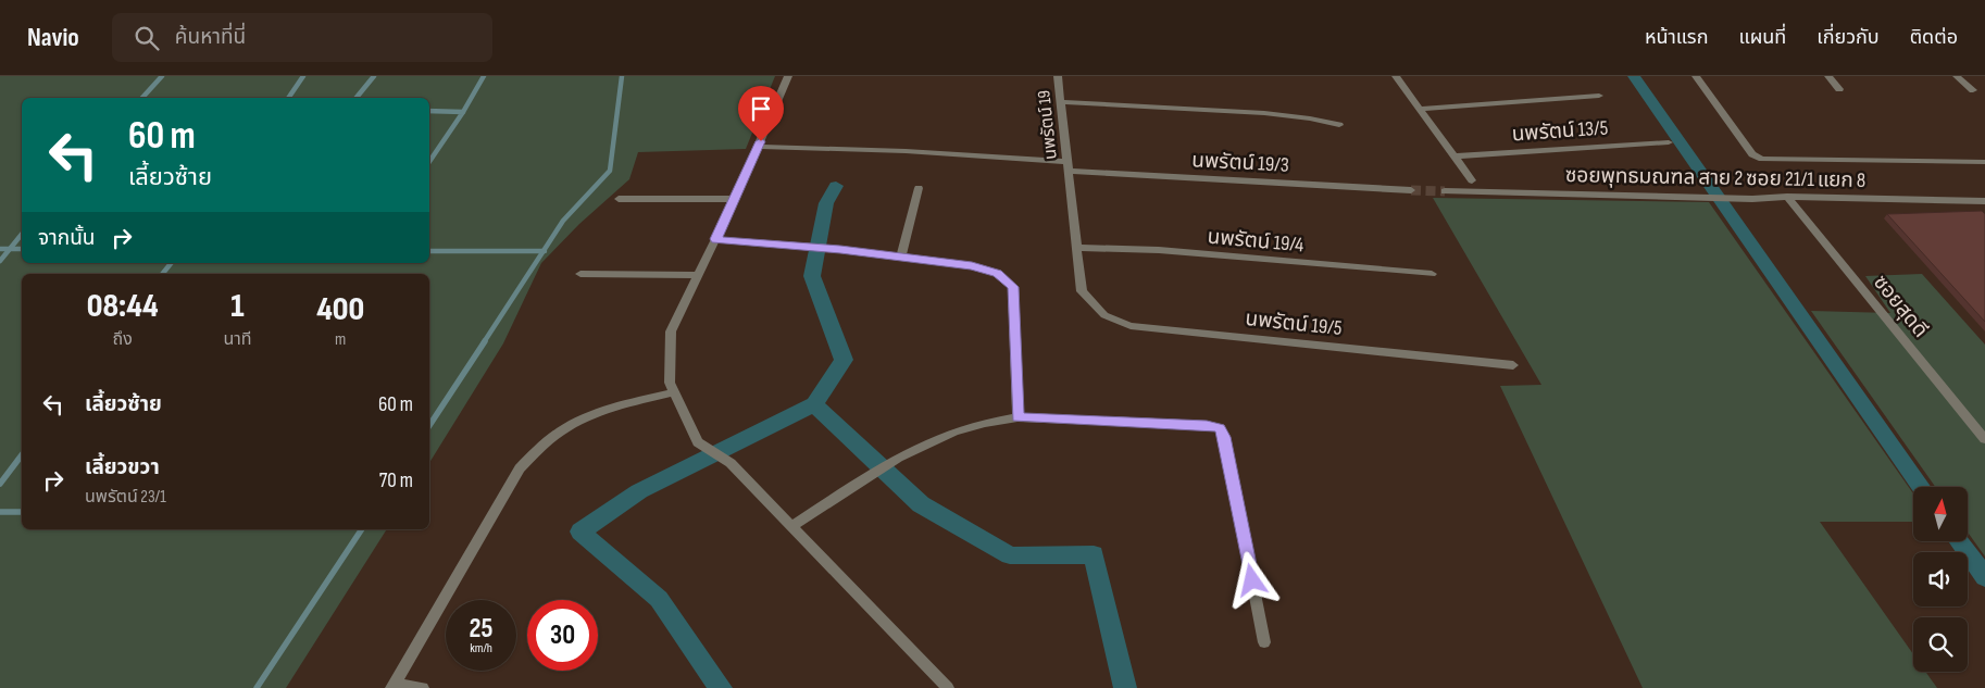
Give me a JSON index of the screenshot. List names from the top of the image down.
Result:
{
  "streets": {
    "street": [
      "นพรัตน์ 19",
      "นพรัตน์ 13/5",
      "นพรัตน์ 19/3",
      "ซอยพุทธมณฑล สาย 2 ซอย 21/1 แยก 8",
      "นพรัตน์ 19/4",
      "ซอยสุดดี",
      "นพรัตน์ 19/5"
    ]
  },
  "crossings": [
    ["นพรัตน์ 19", "นพรัตน์ 19/3"],
    ["นพรัตน์ 19", "นพรัตน์ 19/4"],
    ["นพรัตน์ 19", "นพรัตน์ 19/5"],
    ["ซอยพุทธมณฑล สาย 2 ซอย 21/1 แยก 8", "ซอยสุดดี"]
  ],
  "north": "top",
  "page": {
    "header": "Navio",
    "search": "ค้นหาที่นี่",
    "nav": [
      "หน้าแรก",
      "แผนที่",
      "เกี่ยวกับ",
      "ติดต่อ"
    ],
    "turn": ["60 m", "เลี้ยวซ้าย"],
    "then": "จากนั้น",
    "eta": [
      "08:44",
      "ถึง",
      "1",
      "นาที",
      "400",
      "m"
    ],
    "list": [
      {
        "name": "เลี้ยวซ้าย",
        "value": "60 m"
      },
      {
        "name": "เลี้ยวขวา",
        "note": "นพรัตน์ 23/1",
        "value": "70 m"
      }
    ],
    "speed": "25 km/h",
    "limit": "30"
  }
}
